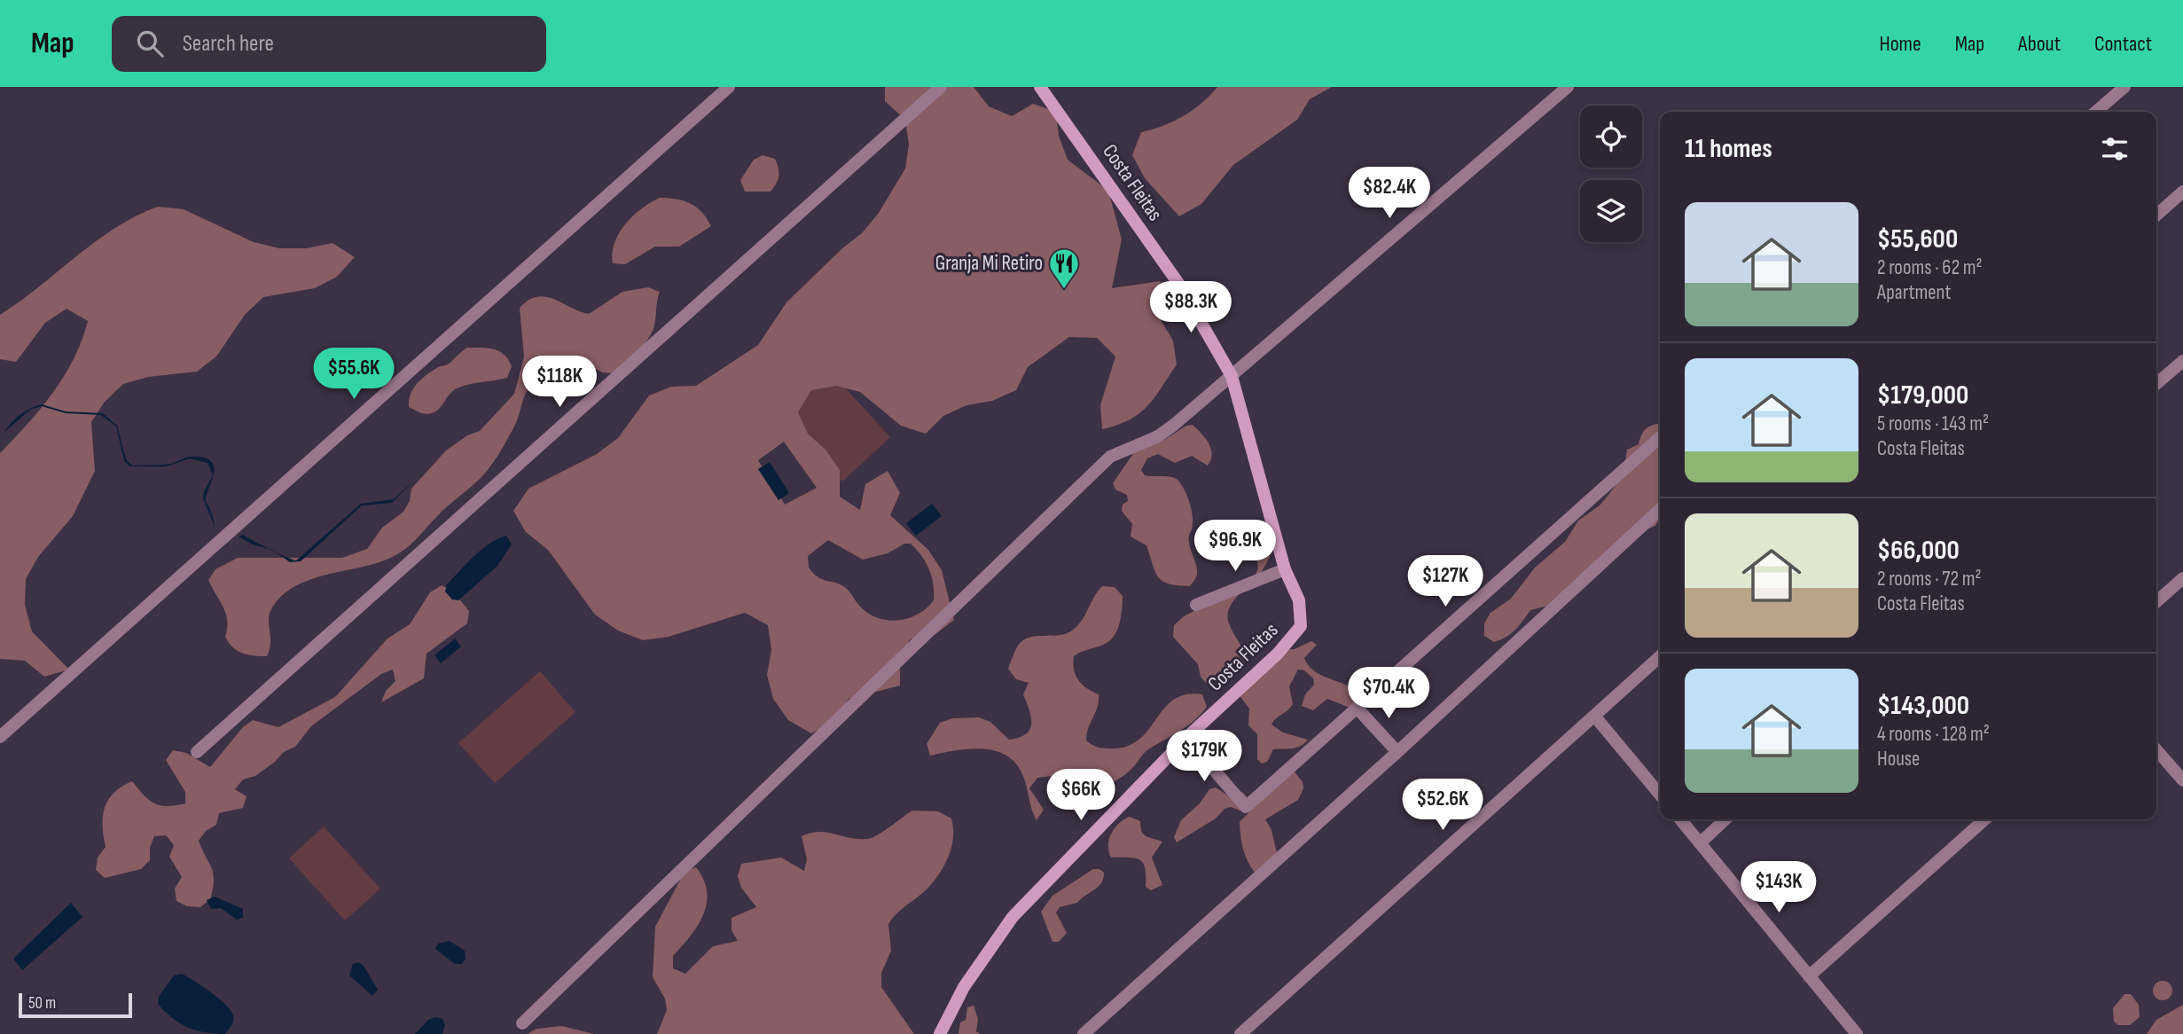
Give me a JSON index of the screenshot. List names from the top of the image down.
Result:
{
  "streets": {
    "main road": ["Costa Fleitas"]
  },
  "places": {
    "restaurant": ["Granja Mi Retiro"]
  },
  "scale_bar": "50 m",
  "page": {
    "header": "Map",
    "search": "Search here",
    "nav": [
      "Home",
      "Map",
      "About",
      "Contact"
    ],
    "heading": "11 homes",
    "price": [
      "$82.4K",
      "$88.3K",
      "$55.6K",
      "$118K",
      "$96.9K",
      "$127K",
      "$70.4K",
      "$179K",
      "$66K",
      "$52.6K",
      "$143K"
    ],
    "list": [
      {
        "name": "$55,600",
        "note": "2 rooms · 62 m² · Apartment"
      },
      {
        "name": "$179,000",
        "note": "5 rooms · 143 m² · Costa Fleitas"
      },
      {
        "name": "$66,000",
        "note": "2 rooms · 72 m² · Costa Fleitas"
      },
      {
        "name": "$143,000",
        "note": "4 rooms · 128 m² · House"
      }
    ],
    "scale": "50 m"
  }
}
